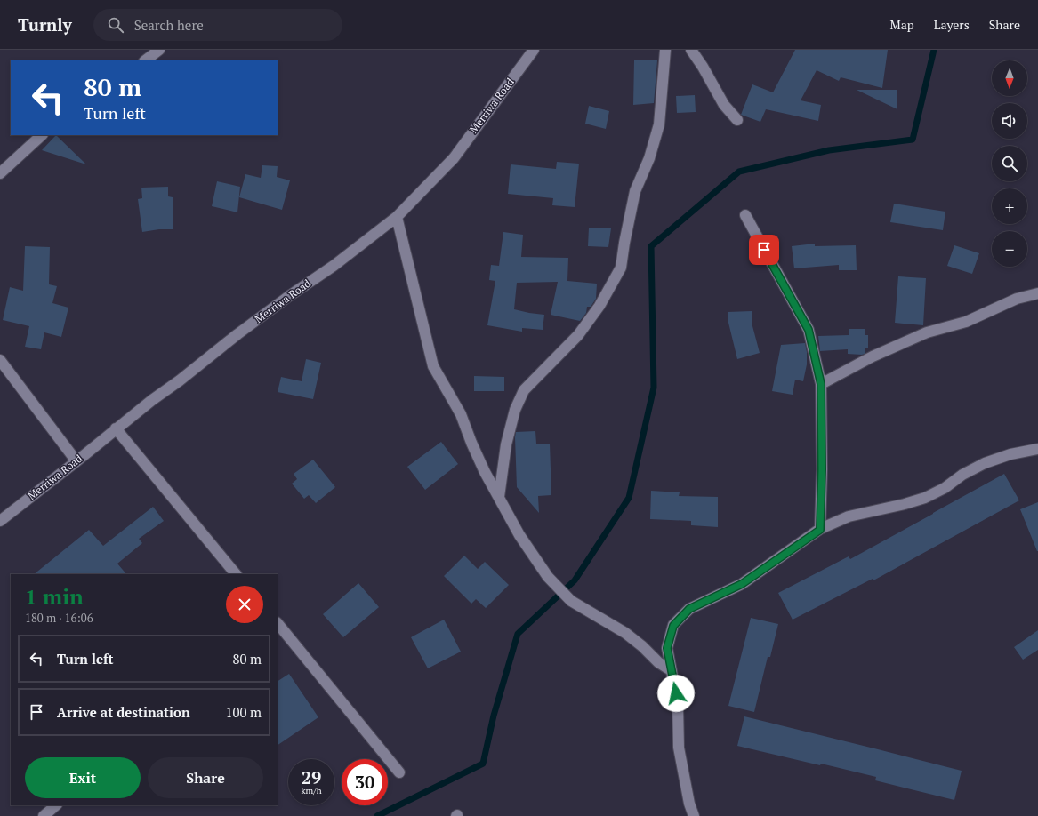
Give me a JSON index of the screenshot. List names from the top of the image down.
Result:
{
  "streets": {
    "street": ["Merriwa Road"]
  },
  "north": "bottom",
  "page": {
    "header": "Turnly",
    "search": "Search here",
    "nav": ["Map", "Layers", "Share"],
    "map_buttons": ["+", "−"],
    "turn": ["80 m", "Turn left"],
    "heading": ["1 min", "180 m · 16:06"],
    "list": [
      {
        "name": "Turn left",
        "value": "80 m"
      },
      {
        "name": "Arrive at destination",
        "value": "100 m"
      }
    ],
    "buttons": ["Exit", "Share"],
    "speed": "29 km/h",
    "limit": "30"
  }
}
